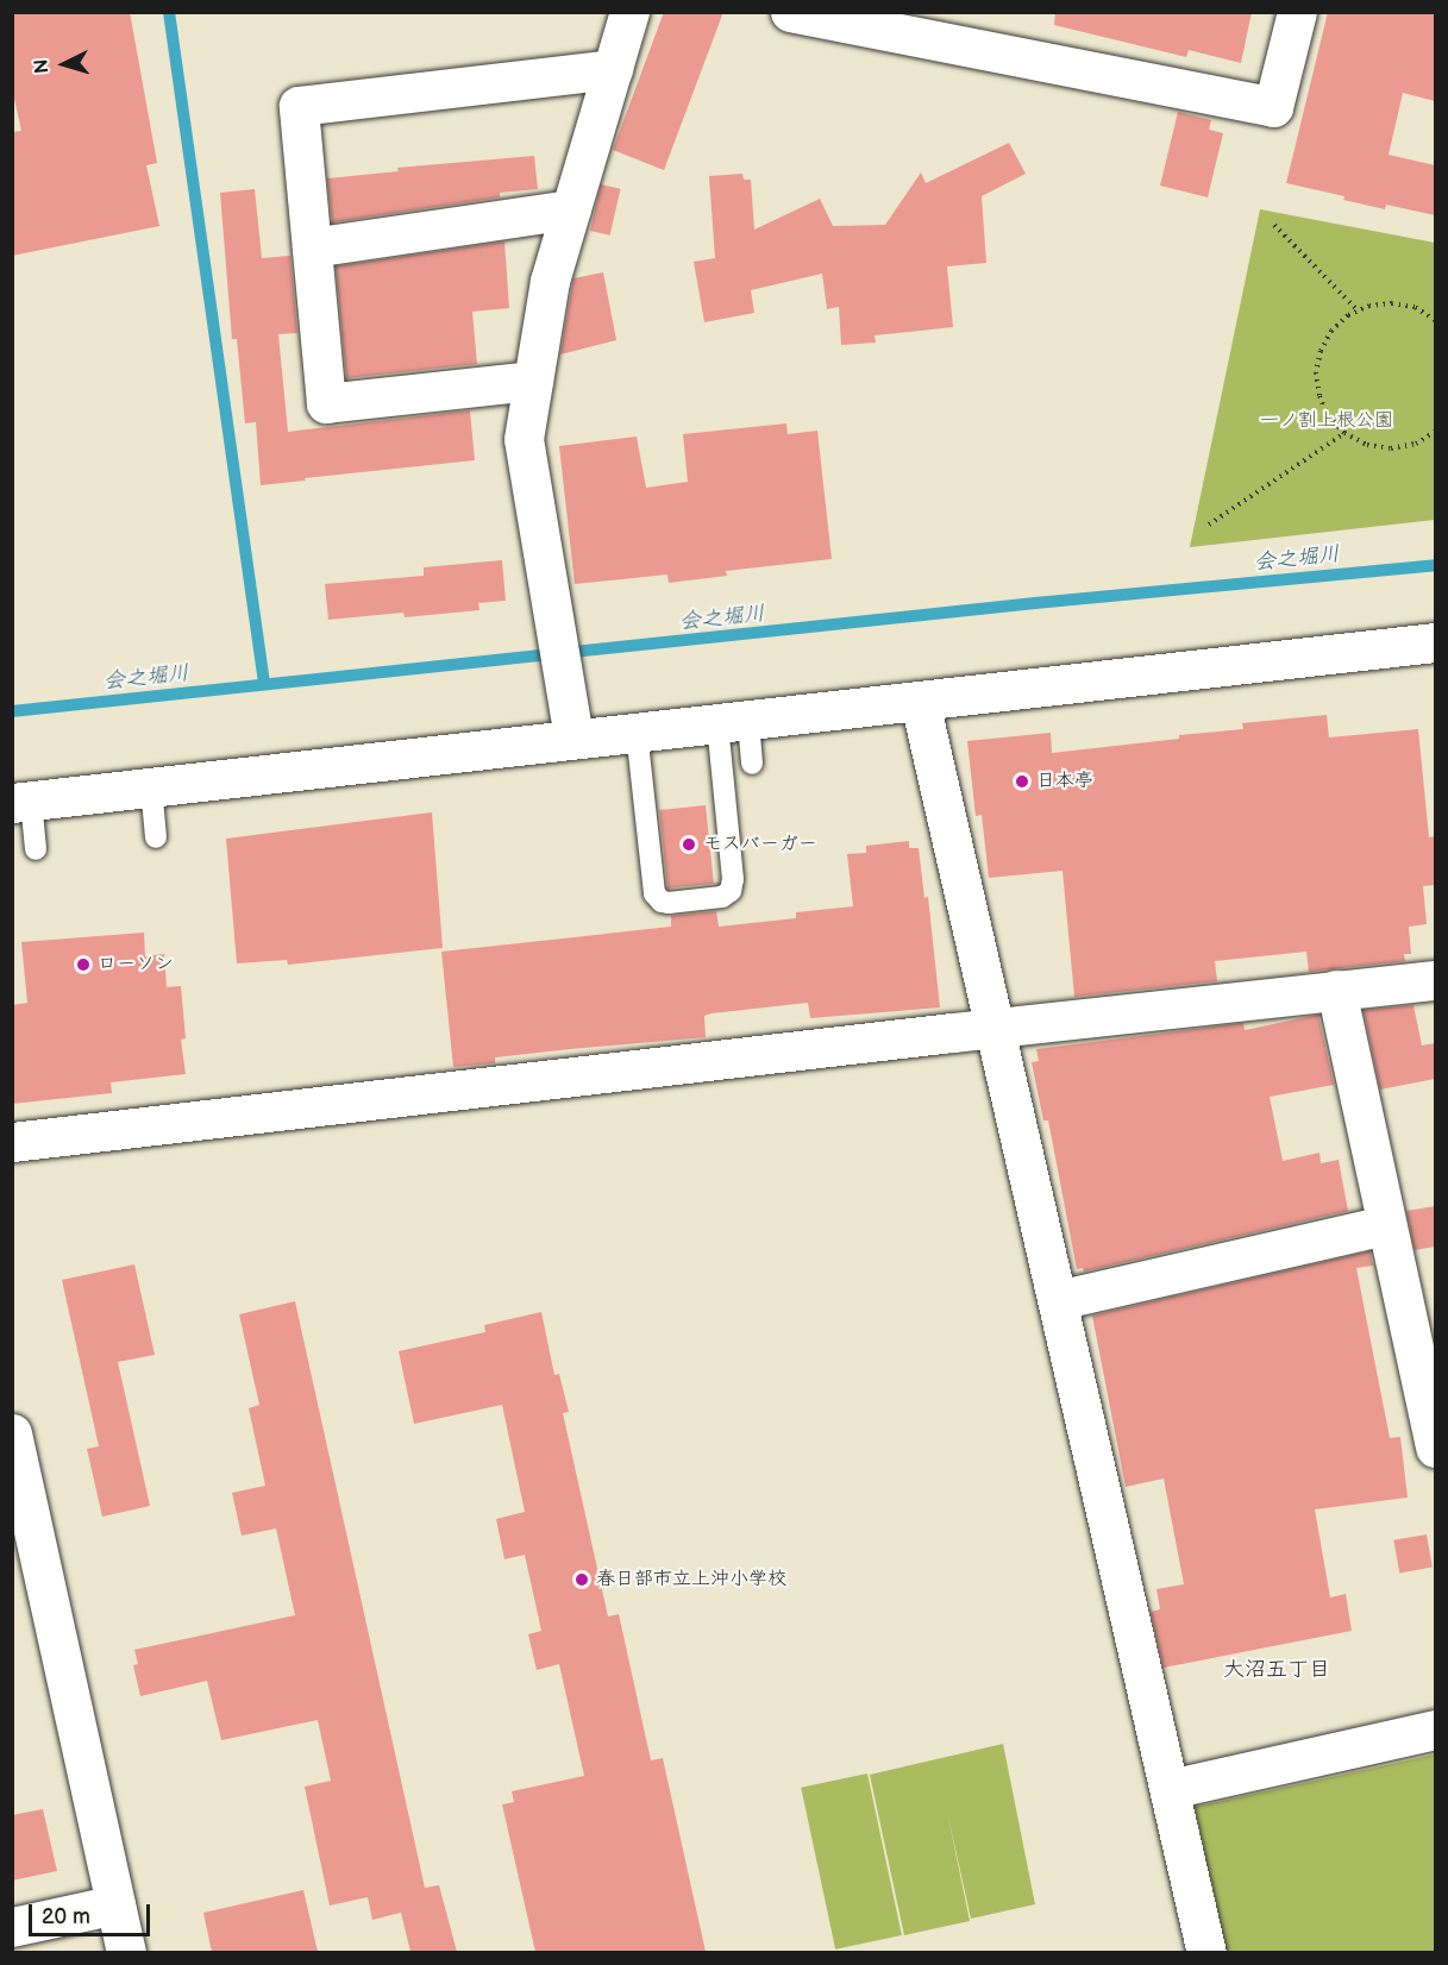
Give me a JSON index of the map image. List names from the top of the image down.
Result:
{
  "districts": ["大沼五丁目"],
  "water": ["会之堀川"],
  "parks": ["一ノ割上根公園"],
  "places": [
    "日本亭",
    "モスバーガー",
    "ローソン",
    "春日部市立上沖小学校"
  ],
  "scale_bar": "20 m",
  "north": "left"
}
